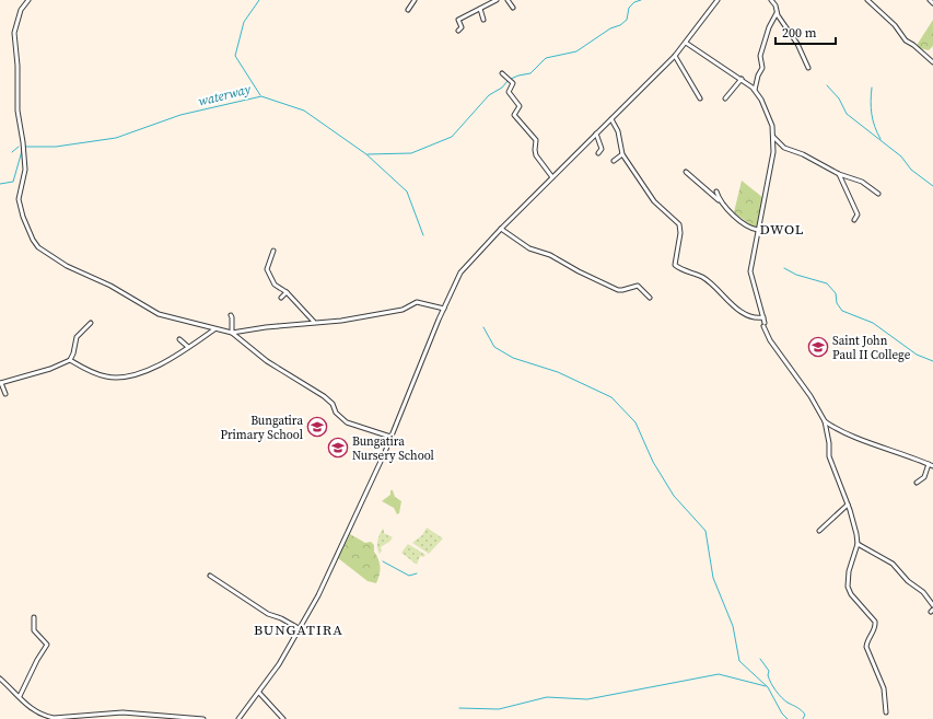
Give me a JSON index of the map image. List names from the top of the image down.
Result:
{
  "districts": ["DWOL", "BUNGATIRA"],
  "water": ["waterway"],
  "places": {
    "school or university": ["Saint John Paul II College", "Bungatira Primary School", "Bungatira Nursery School"]
  },
  "scale_bar": "200 m"
}
